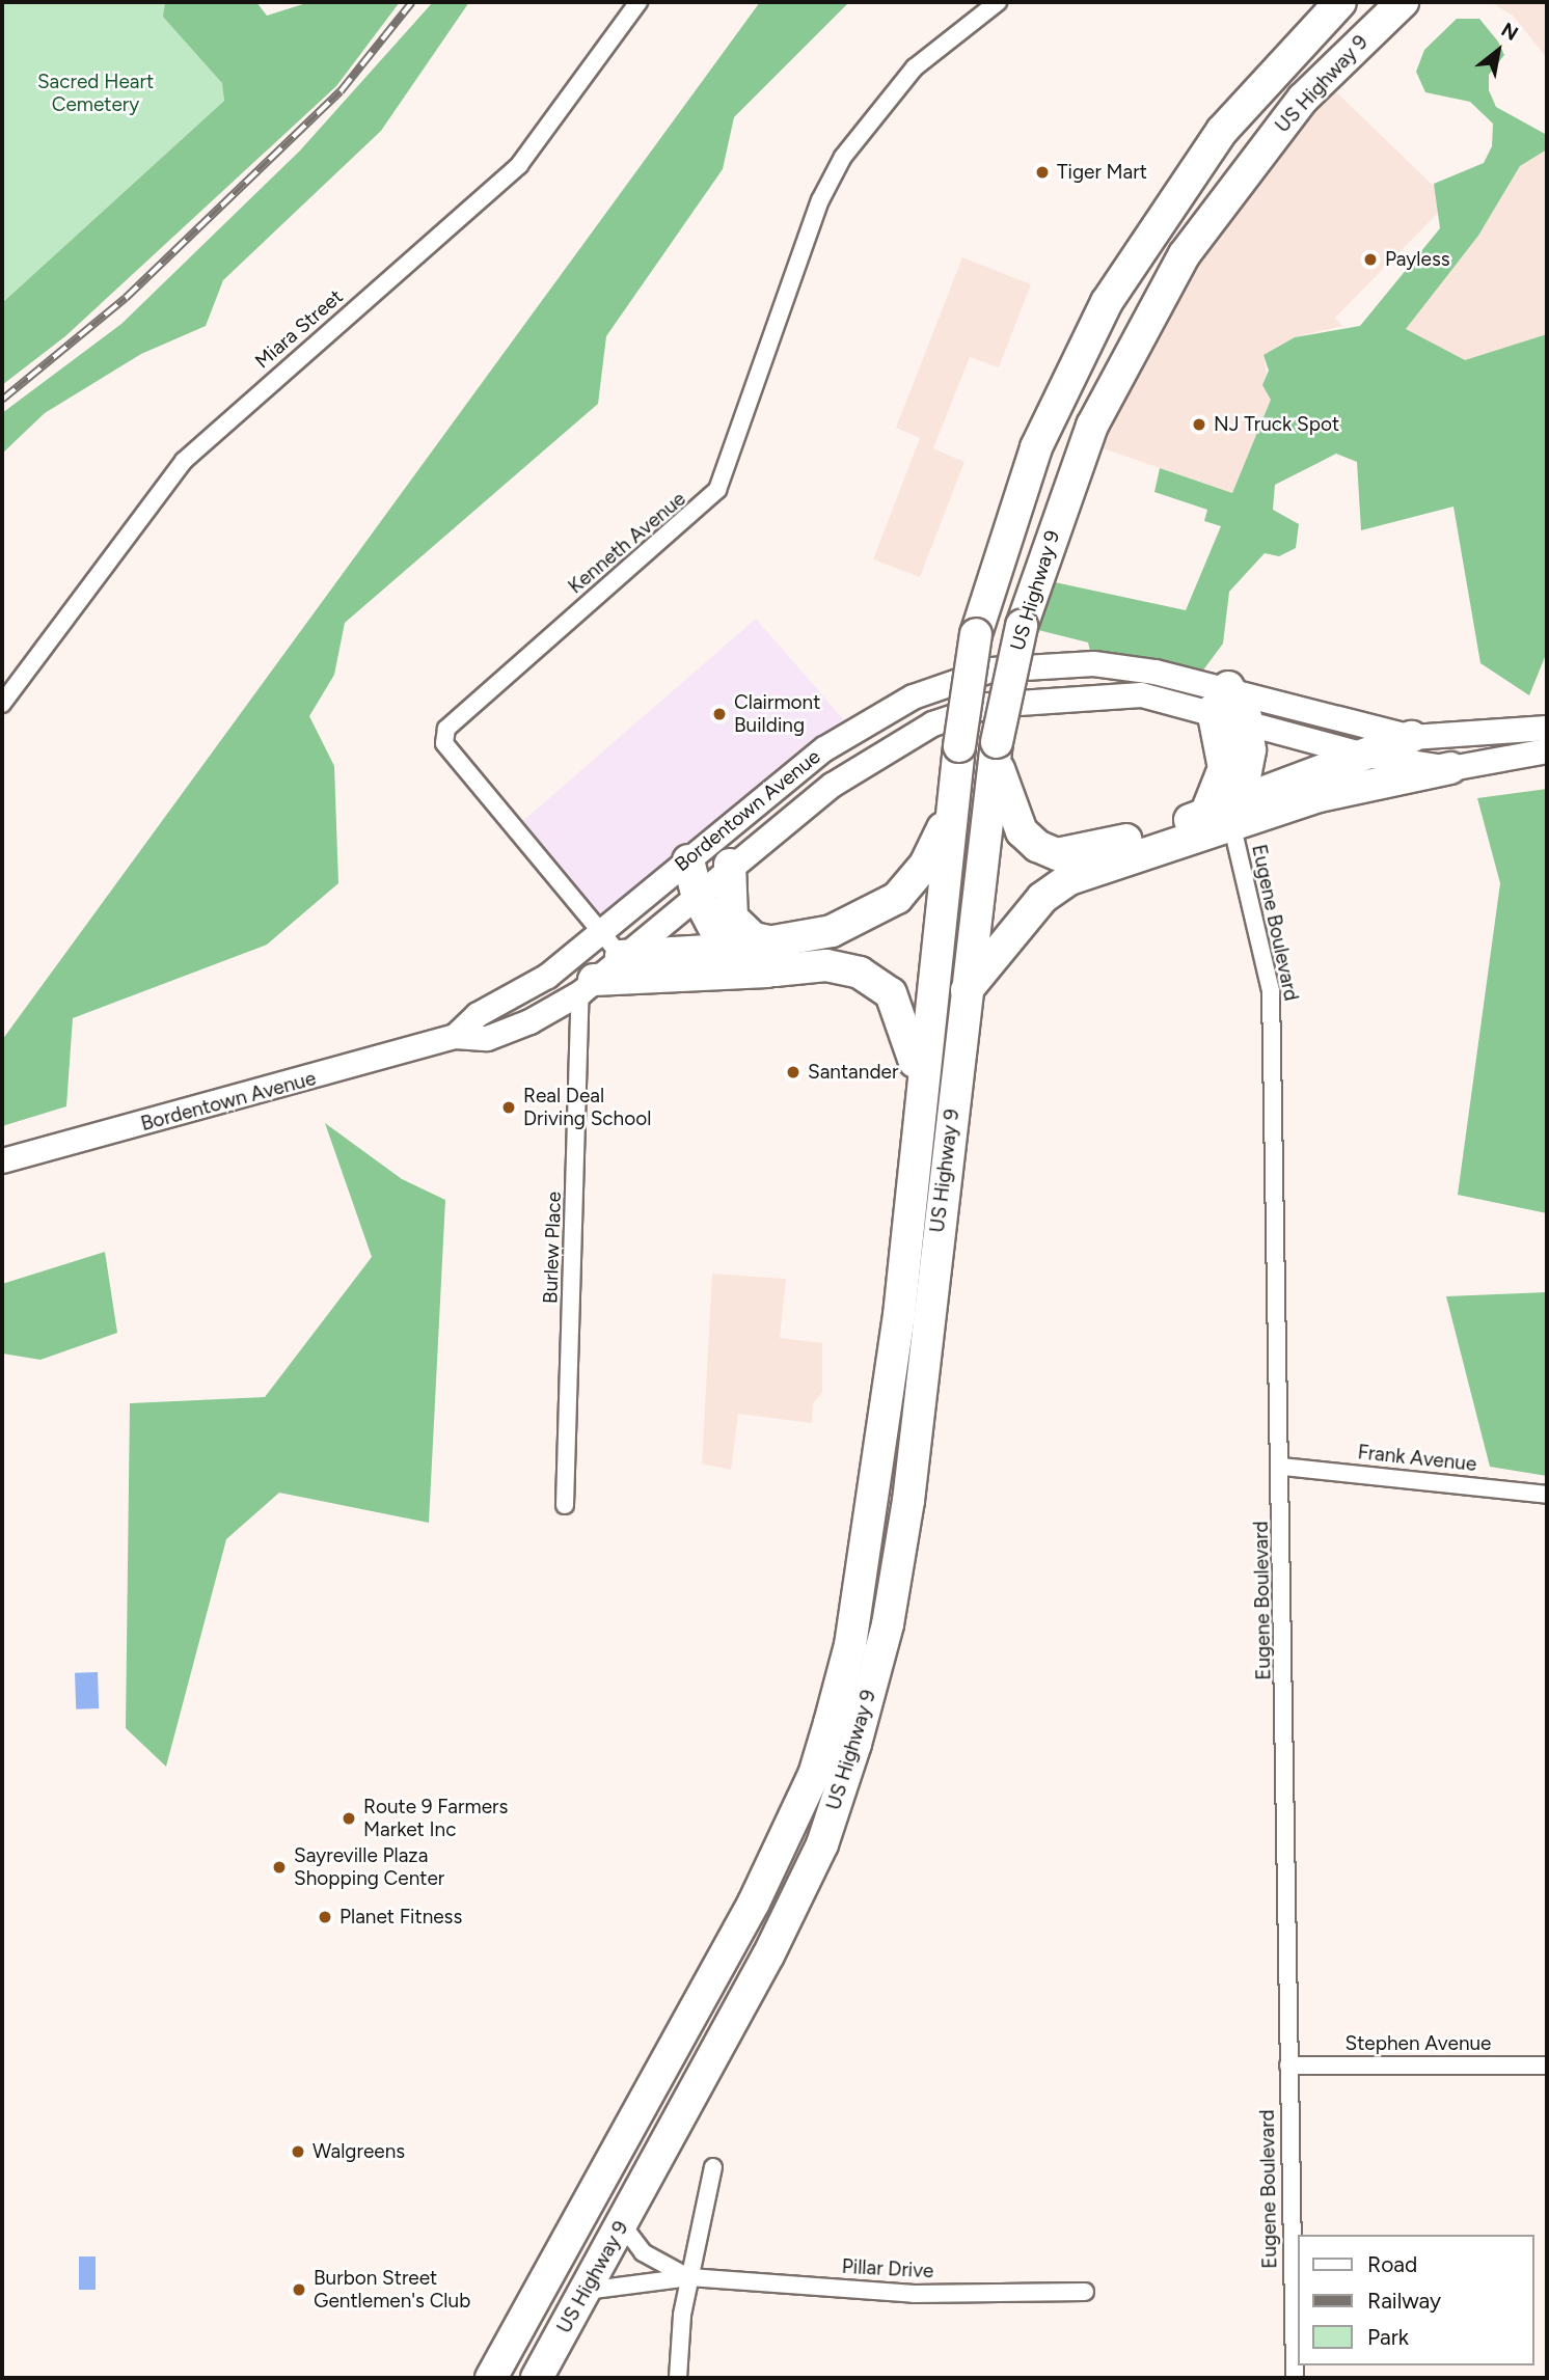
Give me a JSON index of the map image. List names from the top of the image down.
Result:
{
  "streets": {
    "highway": ["US Highway 9"],
    "street": [
      "Miara Street",
      "Kenneth Avenue",
      "Bordentown Avenue",
      "Eugene Boulevard",
      "Burlew Place",
      "Frank Avenue",
      "Stephen Avenue",
      "Pillar Drive"
    ]
  },
  "crossings": [
    ["US Highway 9", "Pillar Drive"],
    ["Kenneth Avenue", "Bordentown Avenue"],
    ["Bordentown Avenue", "Burlew Place"],
    ["Eugene Boulevard", "Frank Avenue"],
    ["Eugene Boulevard", "Stephen Avenue"]
  ],
  "parks": ["Sacred Heart Cemetery"],
  "places": [
    "Tiger Mart",
    "Payless",
    "NJ Truck Spot",
    "Clairmont Building",
    "Santander",
    "Real Deal Driving School",
    "Route 9 Farmers Market Inc",
    "Sayreville Plaza Shopping Center",
    "Planet Fitness",
    "Walgreens",
    "Burbon Street Gentlemen's Club"
  ],
  "legend": ["Road", "Railway", "Park"],
  "north": "top right"
}
